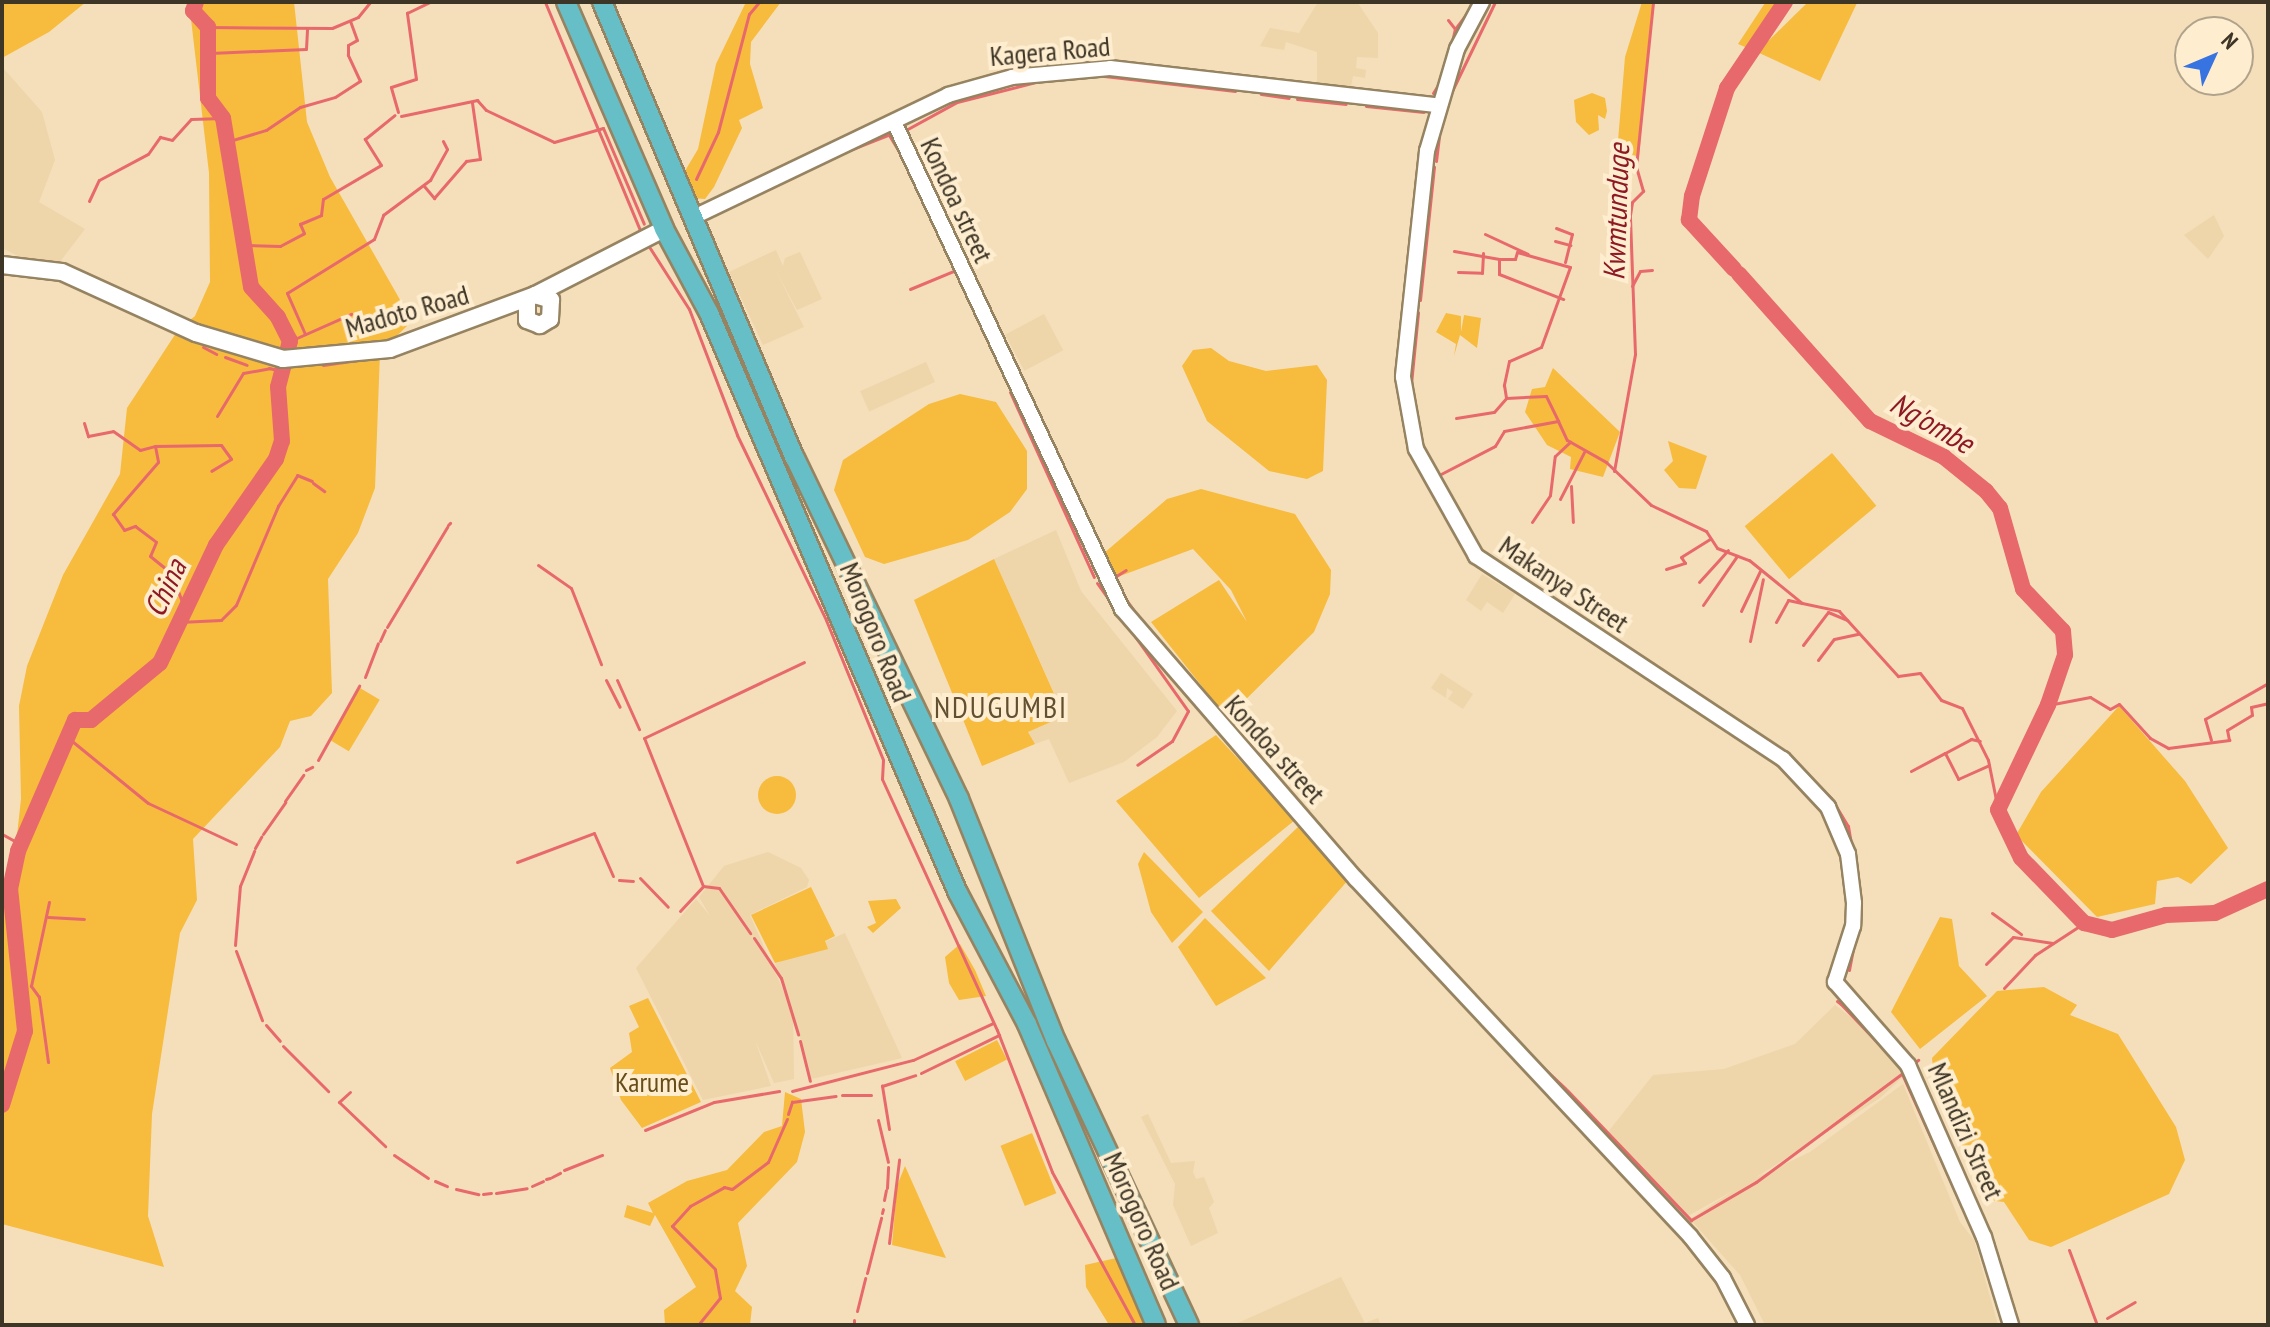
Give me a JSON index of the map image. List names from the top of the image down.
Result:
{
  "streets": {
    "highway": ["Morogoro Road"],
    "main road": ["Madoto Road"],
    "street": [
      "Kagera Road",
      "Kondoa street",
      "Makanya Street",
      "Mlandizi Street"
    ]
  },
  "crossings": [
    ["Kagera Road", "Kondoa street"],
    ["Kagera Road", "Makanya Street"],
    ["Kagera Road", "Morogoro Road"],
    ["Madoto Road", "Morogoro Road"],
    ["Makanya Street", "Mlandizi Street"]
  ],
  "districts": ["NDUGUMBI"],
  "water": ["Kwmtunduge", "Ng'ombe", "China"],
  "parks": ["Karume"],
  "north": "top right"
}
